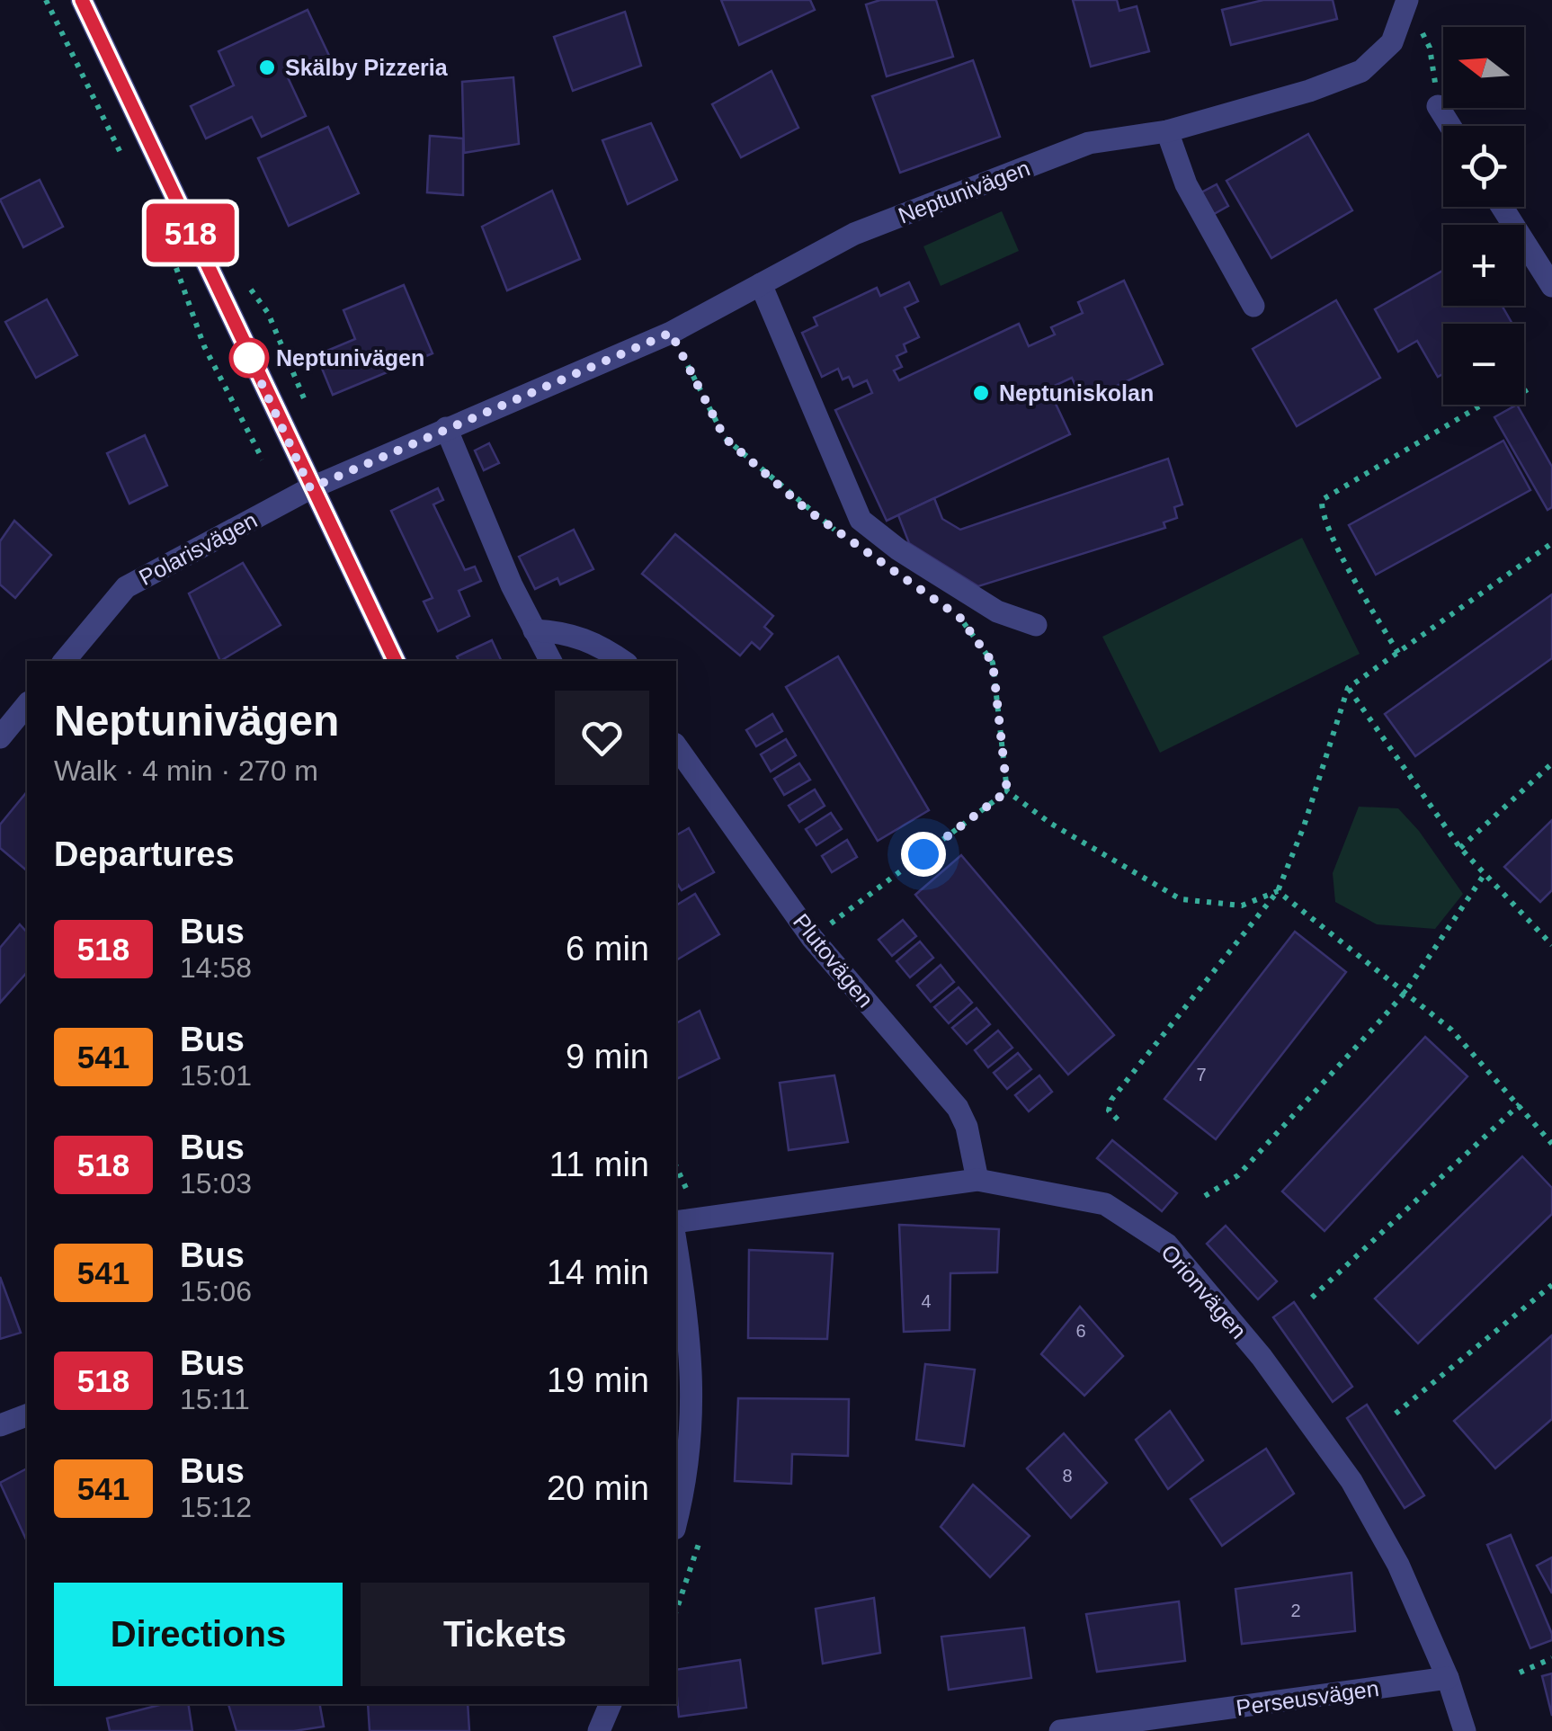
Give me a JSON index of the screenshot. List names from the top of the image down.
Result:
{
  "streets": {
    "street": [
      "Neptunivägen",
      "Polarisvägen",
      "Plutovägen",
      "Orionvägen",
      "Perseusvägen"
    ]
  },
  "crossings": [
    ["Neptunivägen", "Polarisvägen"],
    ["Plutovägen", "Orionvägen"],
    ["Orionvägen", "Perseusvägen"]
  ],
  "places": ["Skälby Pizzeria", "Neptunivägen", "Neptuniskolan"],
  "lines": ["bus line 518"],
  "house_numbers": [
    "7",
    "4",
    "6",
    "8",
    "2"
  ],
  "north": "left",
  "page": {
    "on_map": "518",
    "map_buttons": ["+", "−"],
    "heading": [
      ["Neptunivägen", "Walk · 4 min · 270 m"],
      "Departures"
    ],
    "list": [
      {
        "mark": "518",
        "name": "Bus",
        "note": "14:58",
        "value": "6 min"
      },
      {
        "mark": "541",
        "name": "Bus",
        "note": "15:01",
        "value": "9 min"
      },
      {
        "mark": "518",
        "name": "Bus",
        "note": "15:03",
        "value": "11 min"
      },
      {
        "mark": "541",
        "name": "Bus",
        "note": "15:06",
        "value": "14 min"
      },
      {
        "mark": "518",
        "name": "Bus",
        "note": "15:11",
        "value": "19 min"
      },
      {
        "mark": "541",
        "name": "Bus",
        "note": "15:12",
        "value": "20 min"
      }
    ],
    "buttons": ["Directions", "Tickets"]
  }
}
